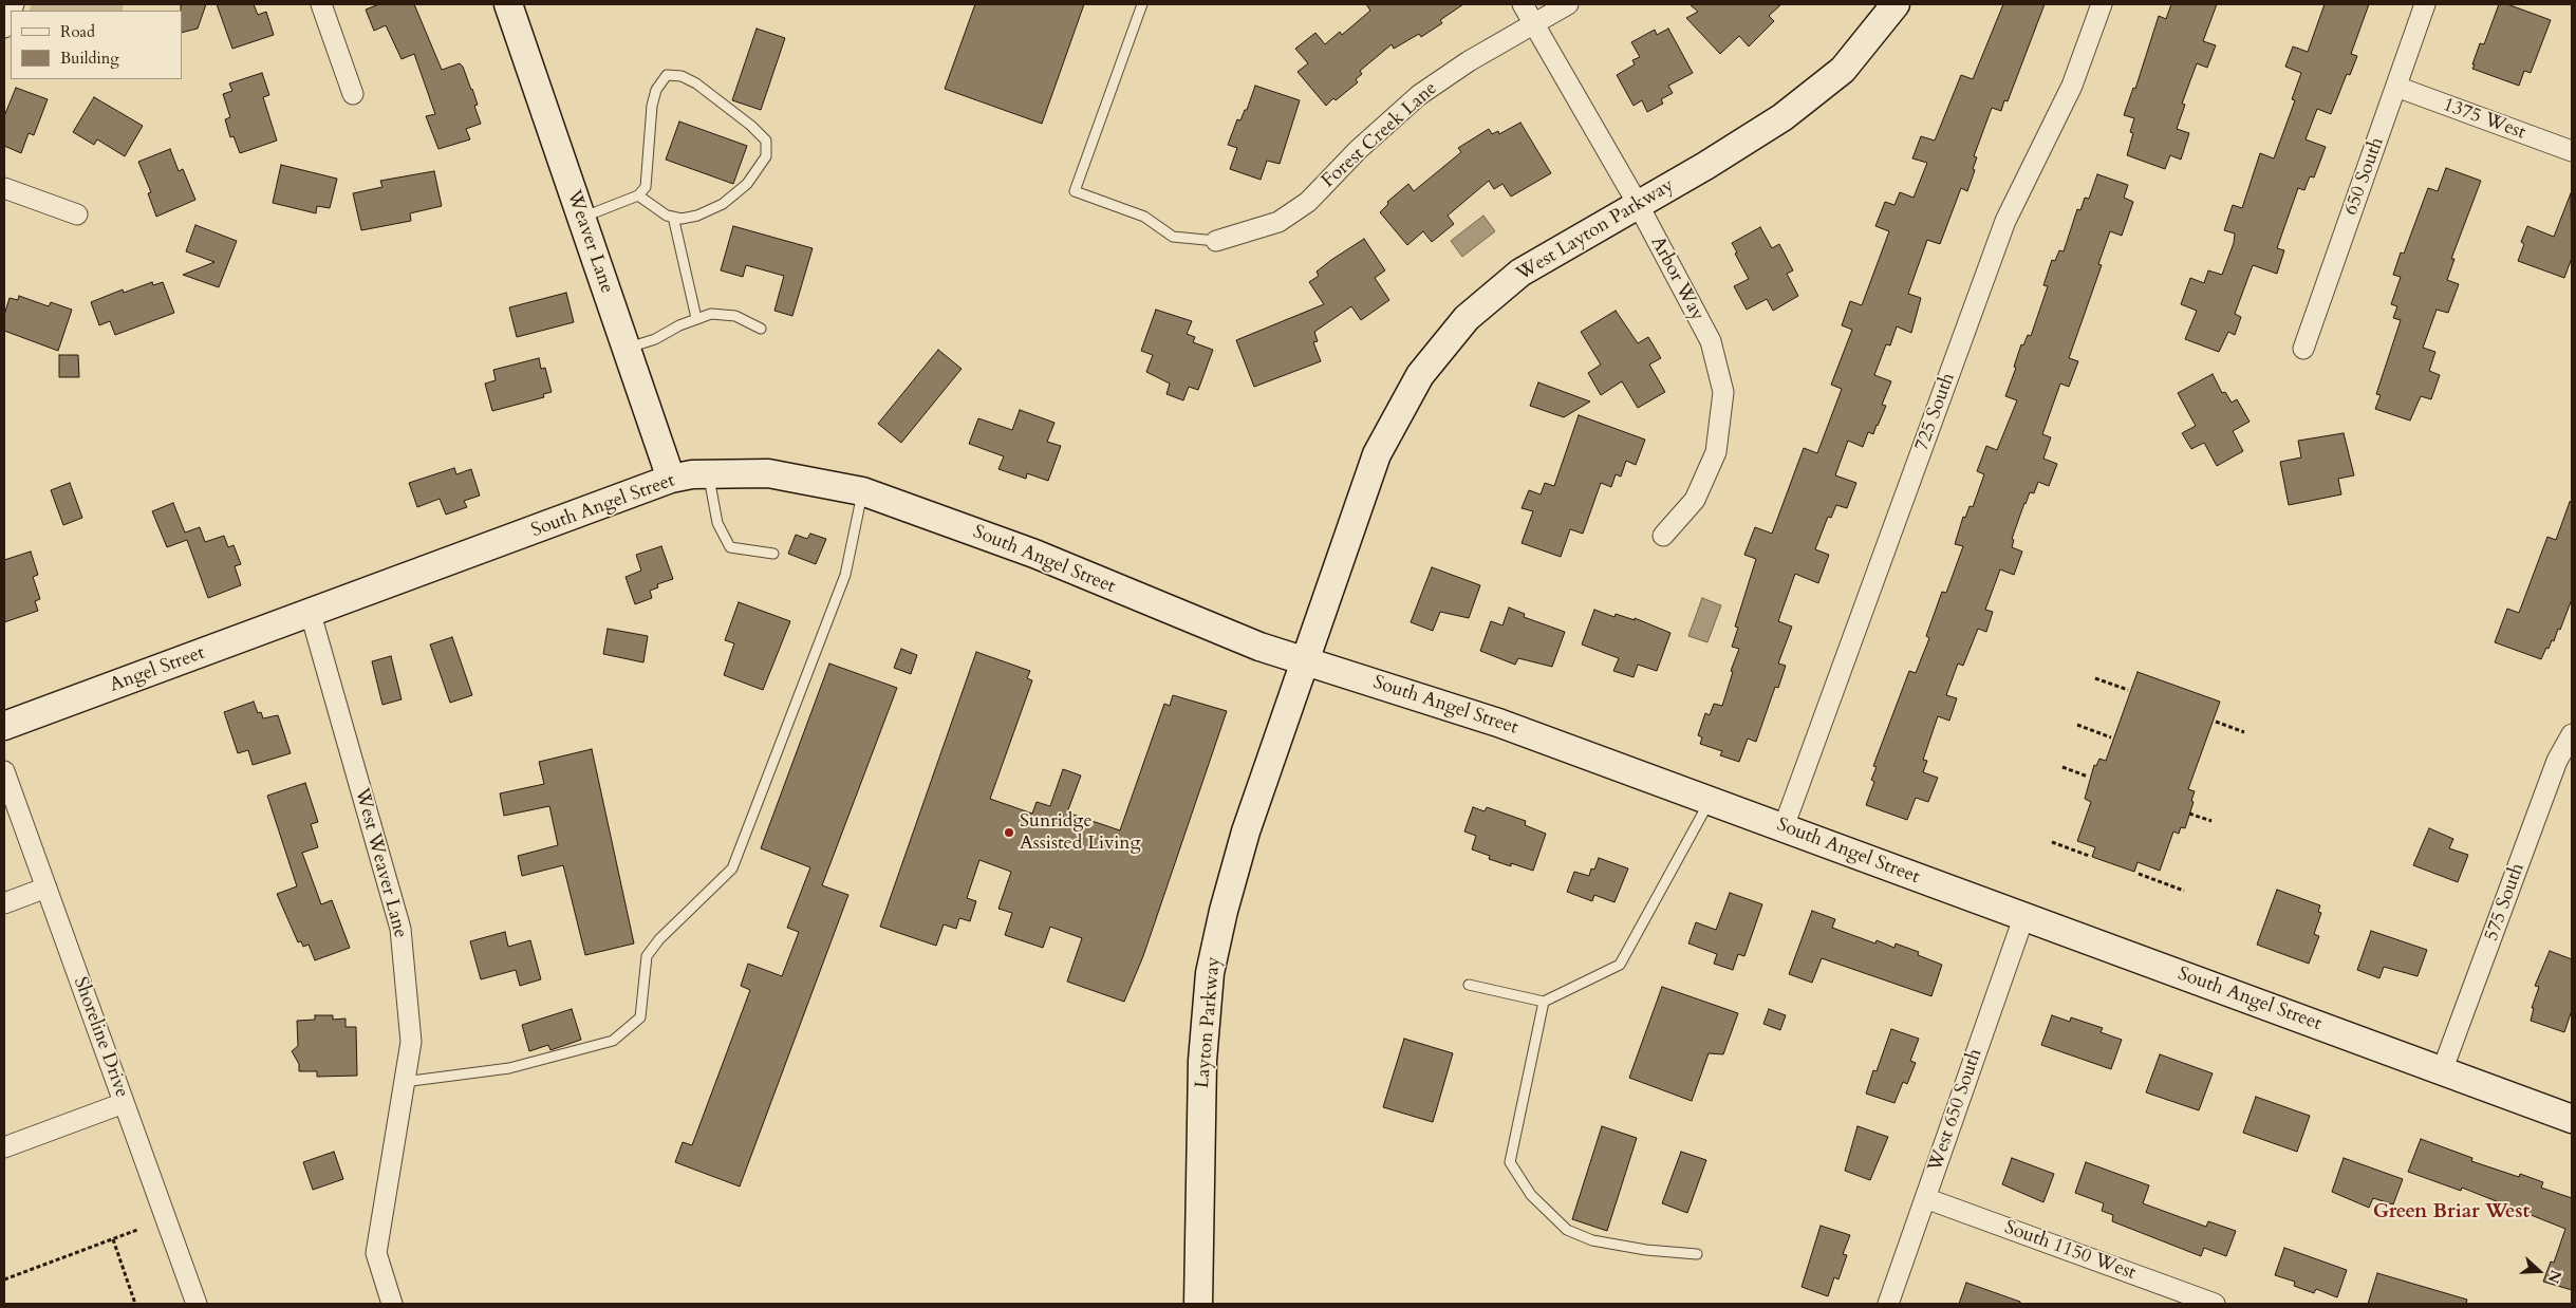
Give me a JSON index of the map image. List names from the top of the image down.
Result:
{
  "streets": {
    "main road": [
      "West Layton Parkway",
      "Weaver Lane",
      "South Angel Street",
      "Angel Street",
      "Layton Parkway"
    ],
    "street": [
      "1375 West",
      "Forest Creek Lane",
      "650 South",
      "Arbor Way",
      "725 South",
      "West Weaver Lane",
      "575 South",
      "Shoreline Drive",
      "West 650 South",
      "South 1150 West"
    ]
  },
  "crossings": [
    ["1375 West", "650 South"],
    ["Forest Creek Lane", "Arbor Way"],
    ["West Layton Parkway", "Arbor Way"],
    ["West Layton Parkway", "South Angel Street"],
    ["West Layton Parkway", "Layton Parkway"],
    ["Weaver Lane", "South Angel Street"],
    ["725 South", "South Angel Street"],
    ["South Angel Street", "Angel Street"],
    ["South Angel Street", "West Weaver Lane"],
    ["South Angel Street", "575 South"],
    ["South Angel Street", "Layton Parkway"],
    ["South Angel Street", "West 650 South"],
    ["Angel Street", "West Weaver Lane"],
    ["West 650 South", "South 1150 West"]
  ],
  "districts": ["Green Briar West"],
  "places": ["Sunridge Assisted Living"],
  "legend": ["Road", "Building"],
  "north": "right"
}
